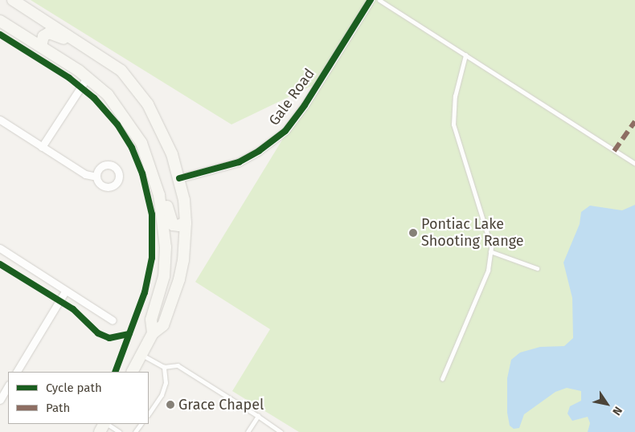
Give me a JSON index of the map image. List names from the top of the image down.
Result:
{
  "streets": {
    "street": ["Gale Road"]
  },
  "places": ["Pontiac Lake Shooting Range", "Grace Chapel"],
  "legend": ["Cycle path", "Path"],
  "north": "bottom right"
}
